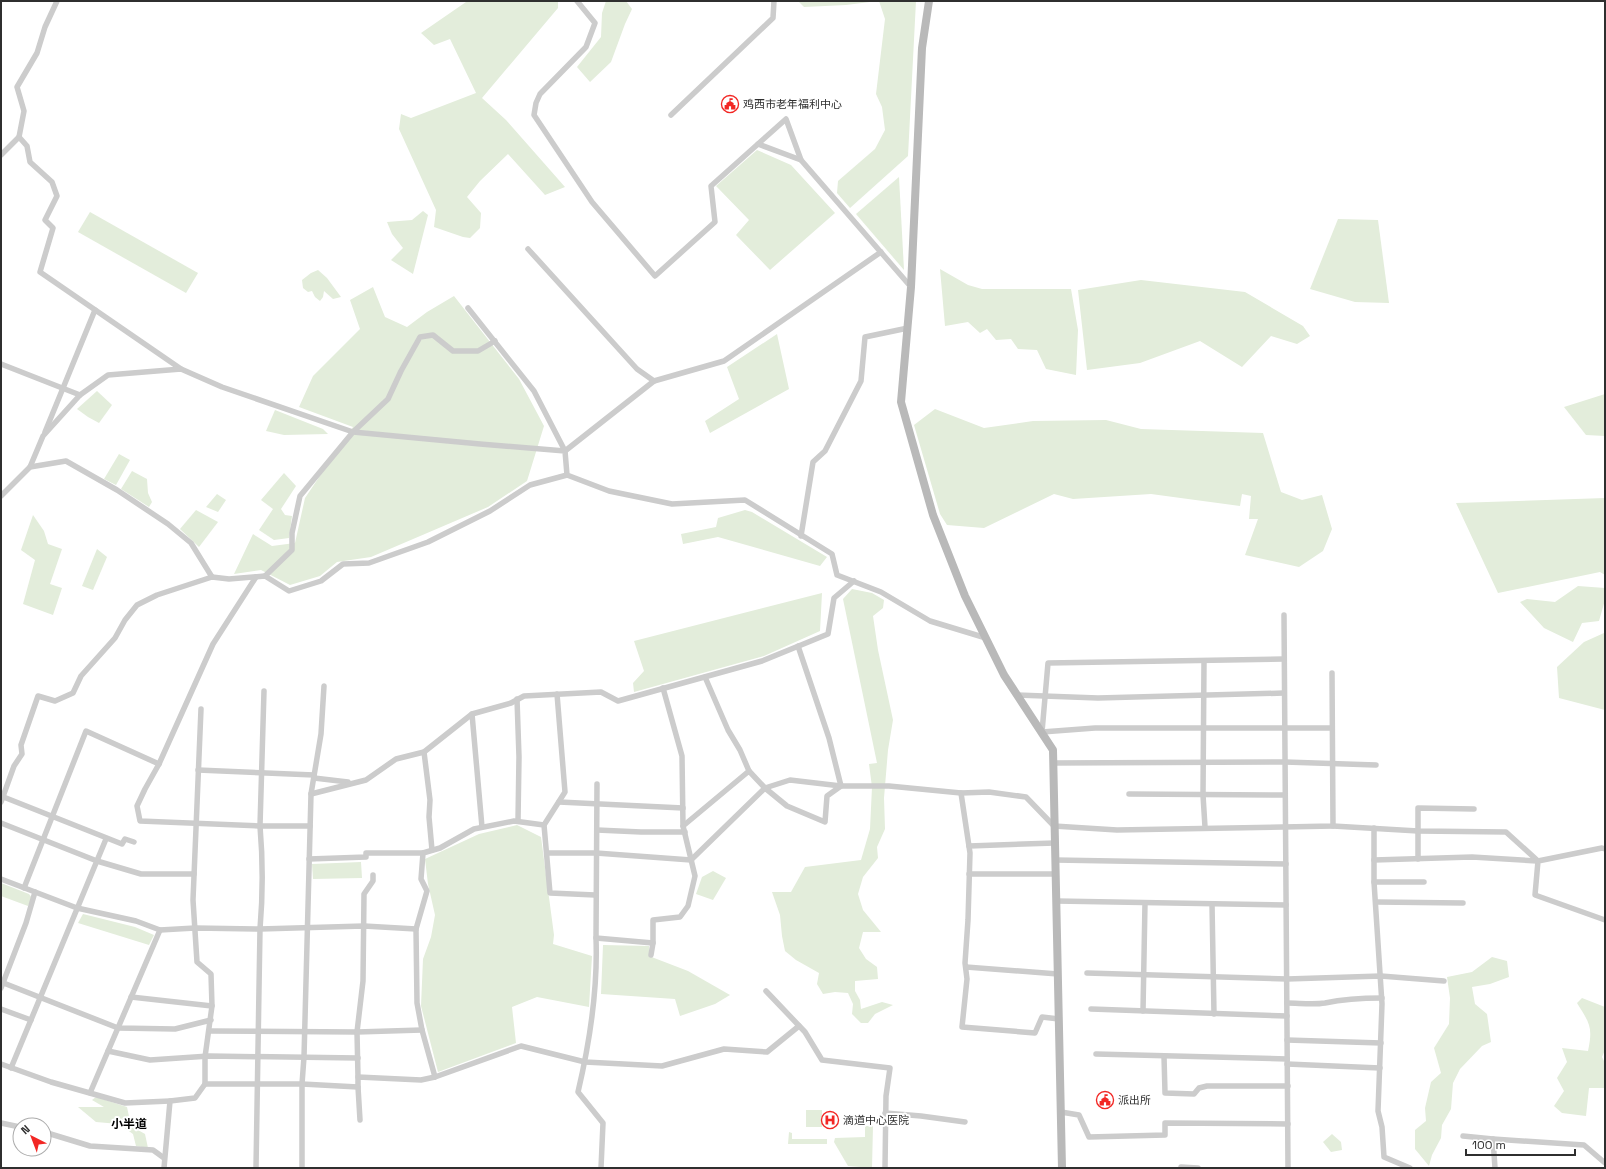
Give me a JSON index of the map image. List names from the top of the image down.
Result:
{
  "districts": ["小半道"],
  "places": {
    "public building": ["鸡西市老年福利中心", "派出所"],
    "hospital": ["滴道中心医院"]
  },
  "scale_bar": "100 m",
  "north": "top left"
}
